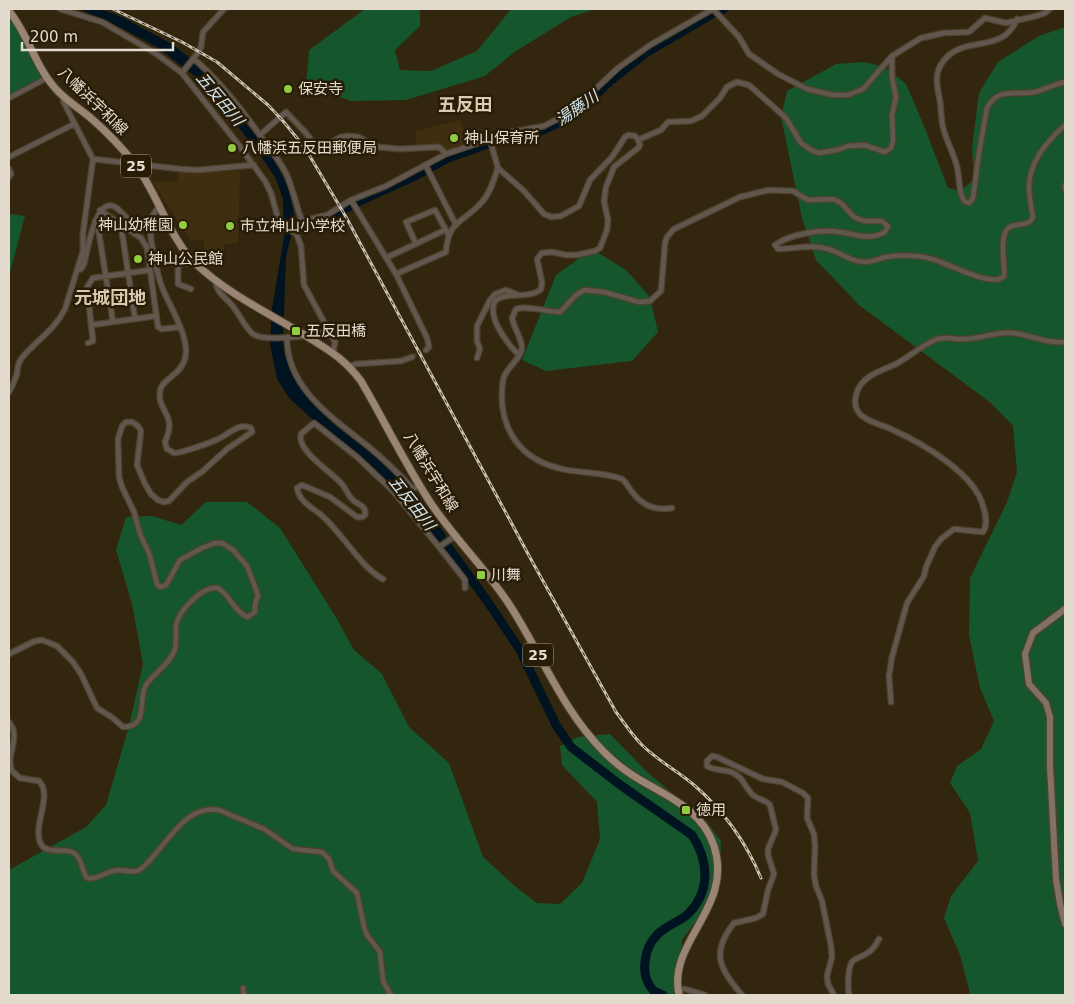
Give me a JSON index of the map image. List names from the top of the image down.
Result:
{
  "streets": {
    "main road": ["八幡浜宇和線", "25"]
  },
  "districts": ["五反田", "元城団地"],
  "water": ["五反田川", "湯藤川"],
  "places": {
    "other": [
      "保安寺",
      "神山保育所",
      "八幡浜五反田郵便局",
      "神山幼稚園",
      "市立神山小学校",
      "神山公民館"
    ],
    "transit": ["五反田橋", "川舞", "徳用"]
  },
  "scale_bar": "200 m"
}
